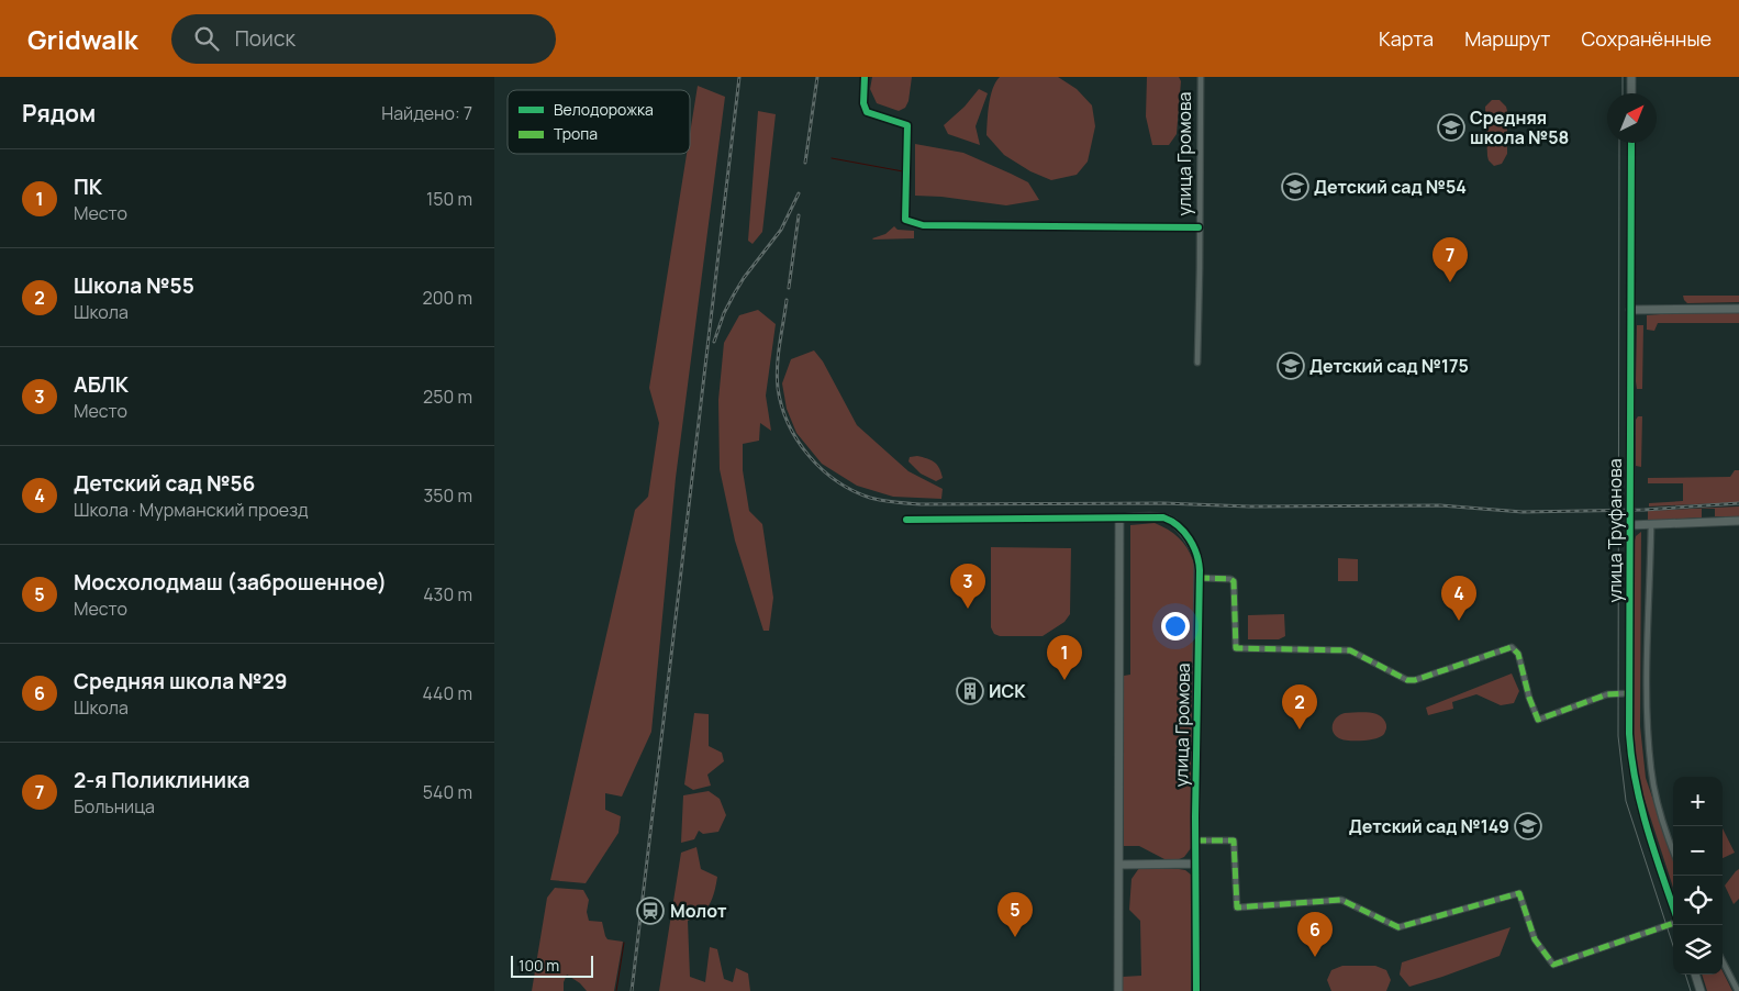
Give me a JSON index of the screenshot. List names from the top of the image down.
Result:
{
  "streets": {
    "street": ["улица Громова", "улица Труфанова"]
  },
  "places": {
    "school or university": [
      "Средняя школа №58",
      "Детский сад №54",
      "Детский сад №175",
      "Детский сад №149"
    ],
    "building": ["ИСК"],
    "station": ["Молот"]
  },
  "legend": ["Велодорожка", "Тропа"],
  "scale_bar": "100 m",
  "north": "top right",
  "page": {
    "header": "Gridwalk",
    "search": "Поиск",
    "nav": ["Карта", "Маршрут", "Сохранённые"],
    "heading": ["Рядом", "Найдено: 7"],
    "list": [
      {
        "mark": "1",
        "name": "ПК",
        "note": "Место",
        "value": "150 m"
      },
      {
        "mark": "2",
        "name": "Школа №55",
        "note": "Школа",
        "value": "200 m"
      },
      {
        "mark": "3",
        "name": "АБЛК",
        "note": "Место",
        "value": "250 m"
      },
      {
        "mark": "4",
        "name": "Детский сад №56",
        "note": "Школа · Мурманский проезд",
        "value": "350 m"
      },
      {
        "mark": "5",
        "name": "Мосхолодмаш (заброшенное)",
        "note": "Место",
        "value": "430 m"
      },
      {
        "mark": "6",
        "name": "Средняя школа №29",
        "note": "Школа",
        "value": "440 m"
      },
      {
        "mark": "7",
        "name": "2-я Поликлиника",
        "note": "Больница",
        "value": "540 m"
      }
    ],
    "pins": [
      "7",
      "3",
      "4",
      "1",
      "2",
      "5",
      "6"
    ],
    "map_buttons": ["+", "−"],
    "scale": "100 m"
  }
}
